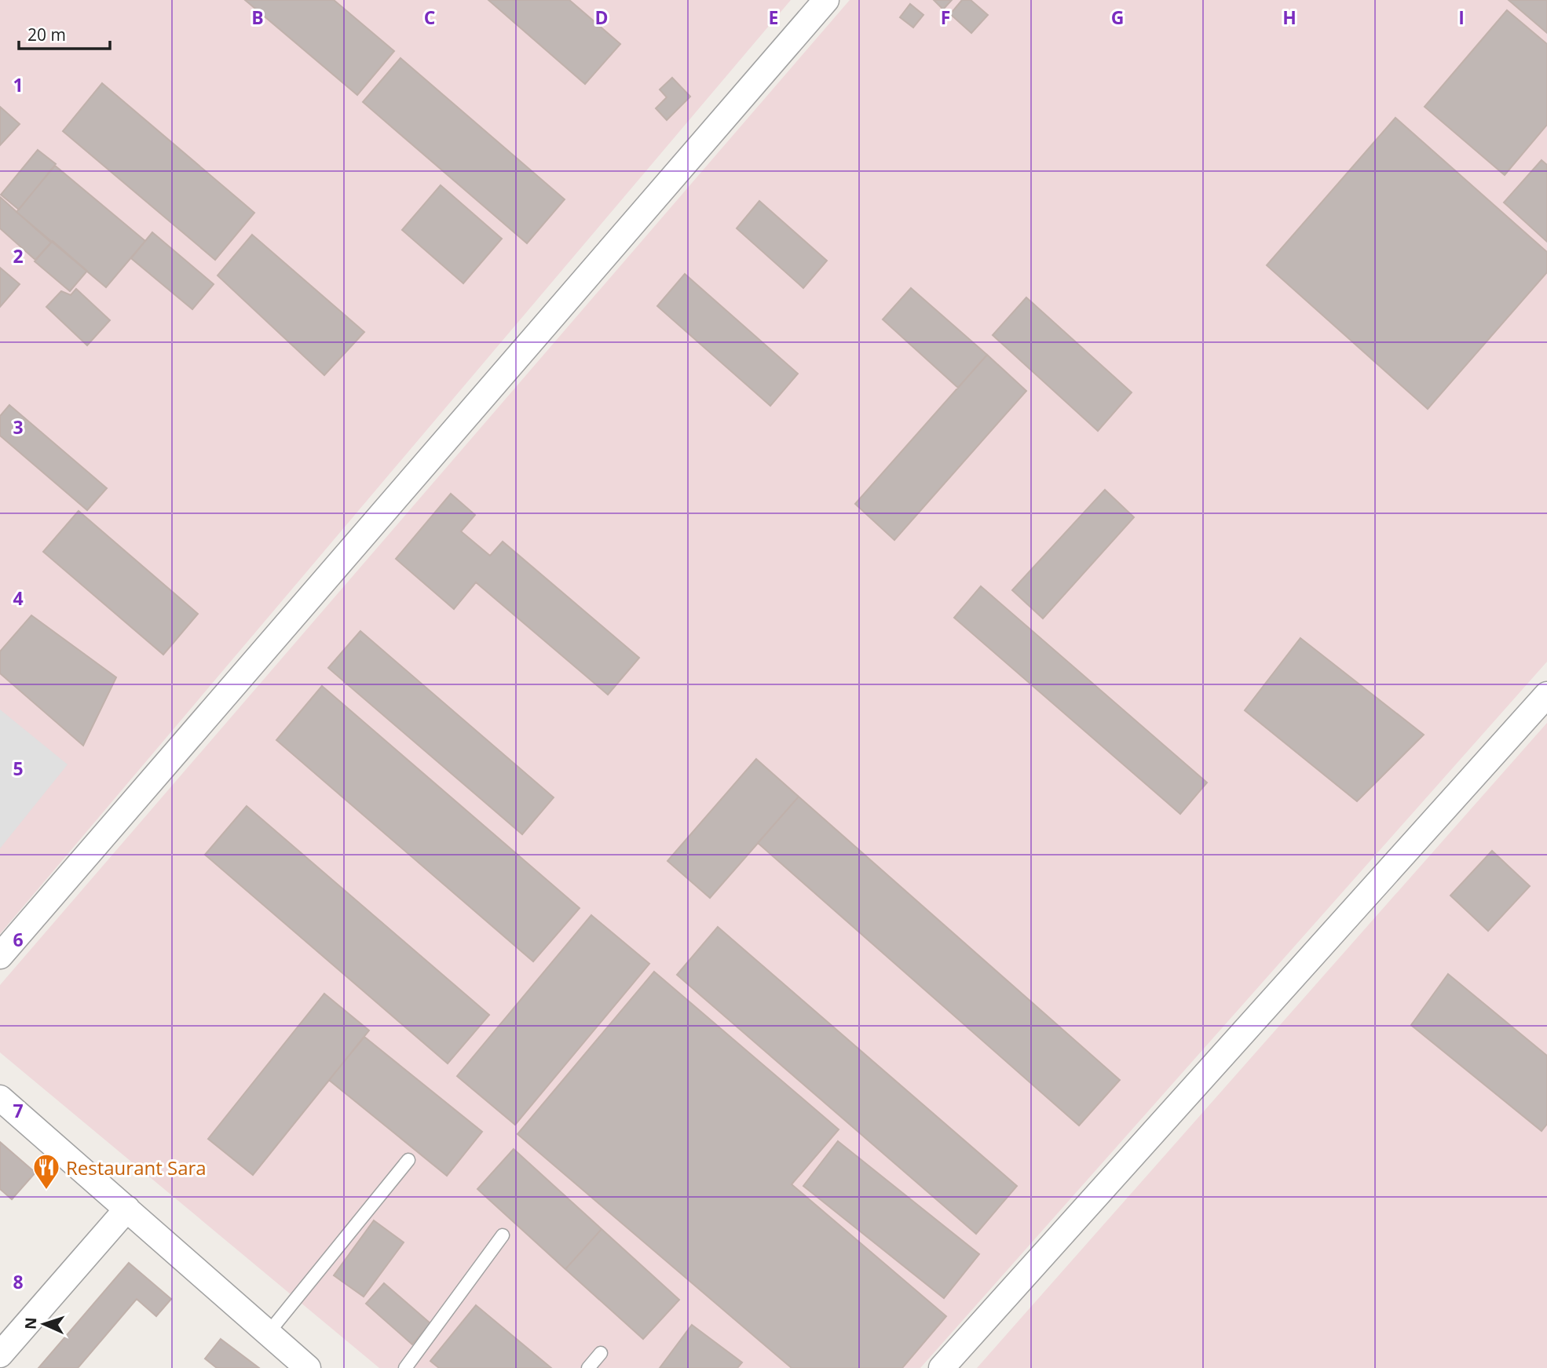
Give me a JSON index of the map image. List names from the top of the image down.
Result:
{
  "places": {
    "restaurant": ["Restaurant Sara"]
  },
  "scale_bar": "20 m",
  "north": "left",
  "grid": {
    "columns": [
      "B",
      "C",
      "D",
      "E",
      "F",
      "G",
      "H",
      "I"
    ],
    "rows": [
      "1",
      "2",
      "3",
      "4",
      "5",
      "6",
      "7",
      "8"
    ]
  }
}
